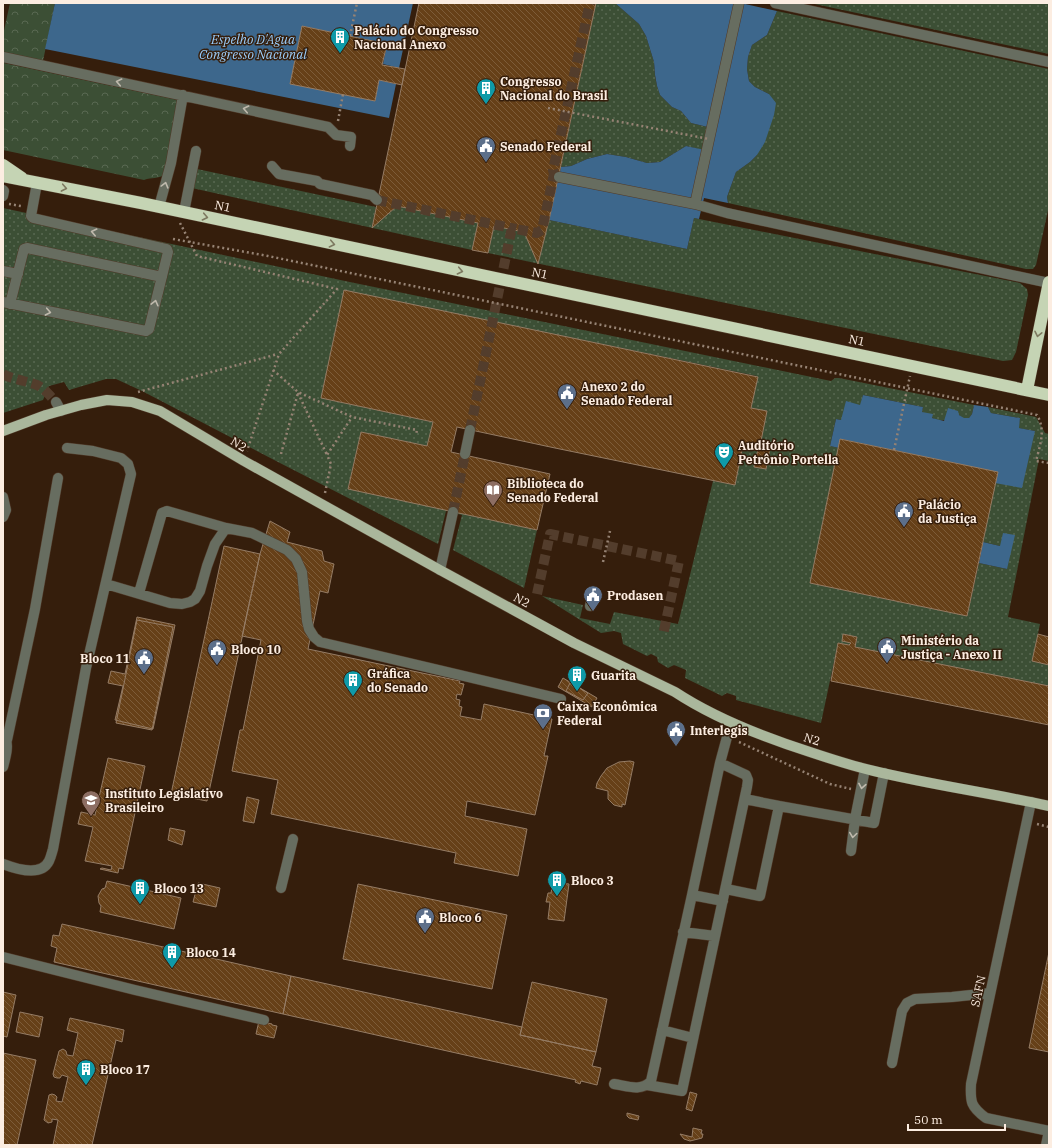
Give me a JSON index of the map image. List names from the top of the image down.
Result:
{
  "streets": {
    "highway": ["N1"],
    "main road": ["N2"],
    "street": ["SAFN"]
  },
  "crossings": [
    ["N2", "SAFN"]
  ],
  "one_way": ["N1"],
  "water": ["Espelho D'Agua Congresso Nacional"],
  "places": {
    "building": [
      "Palácio do Congresso Nacional Anexo",
      "Congresso Nacional do Brasil",
      "Guarita",
      "Gráfica do Senado",
      "Bloco 3",
      "Bloco 13",
      "Bloco 14",
      "Bloco 17"
    ],
    "public building": [
      "Senado Federal",
      "Anexo 2 do Senado Federal",
      "Palácio da Justiça",
      "Prodasen",
      "Ministério da Justiça - Anexo II",
      "Bloco 10",
      "Bloco 11",
      "Interlegis",
      "Bloco 6"
    ],
    "theatre": ["Auditório Petrônio Portella"],
    "library": ["Biblioteca do Senado Federal"],
    "bank": ["Caixa Econômica Federal"],
    "school or university": ["Instituto Legislativo Brasileiro"]
  },
  "scale_bar": "50 m"
}
